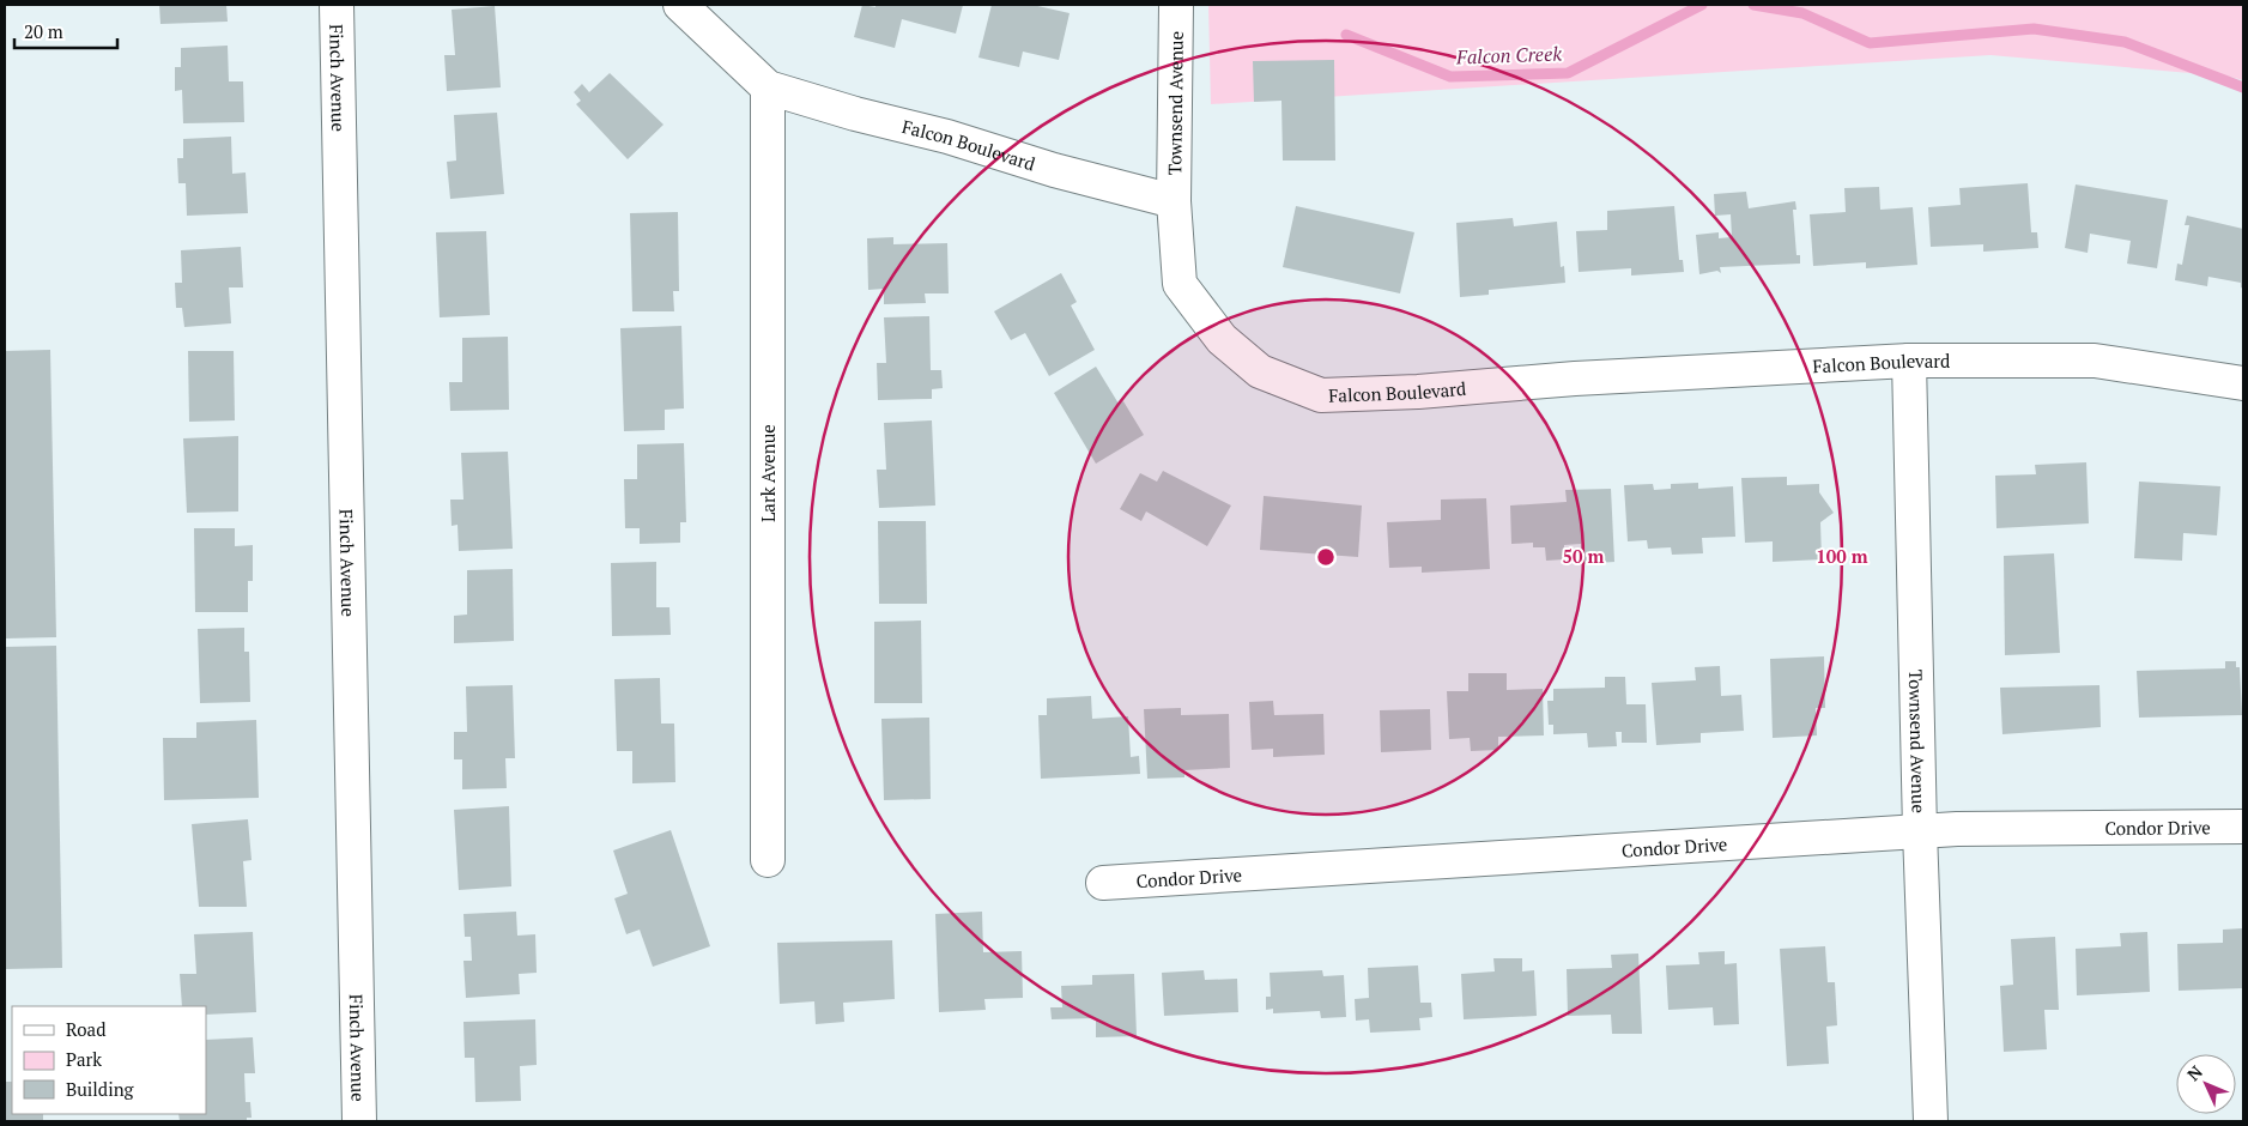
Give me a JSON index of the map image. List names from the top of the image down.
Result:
{
  "streets": {
    "street": [
      "Finch Avenue",
      "Townsend Avenue",
      "Falcon Boulevard",
      "Lark Avenue",
      "Condor Drive"
    ]
  },
  "crossings": [
    ["Townsend Avenue", "Falcon Boulevard"],
    ["Townsend Avenue", "Condor Drive"],
    ["Falcon Boulevard", "Lark Avenue"]
  ],
  "water": ["Falcon Creek"],
  "legend": ["Road", "Park", "Building"],
  "scale_bar": "20 m",
  "north": "top left",
  "rings": ["50 m", "100 m"]
}
